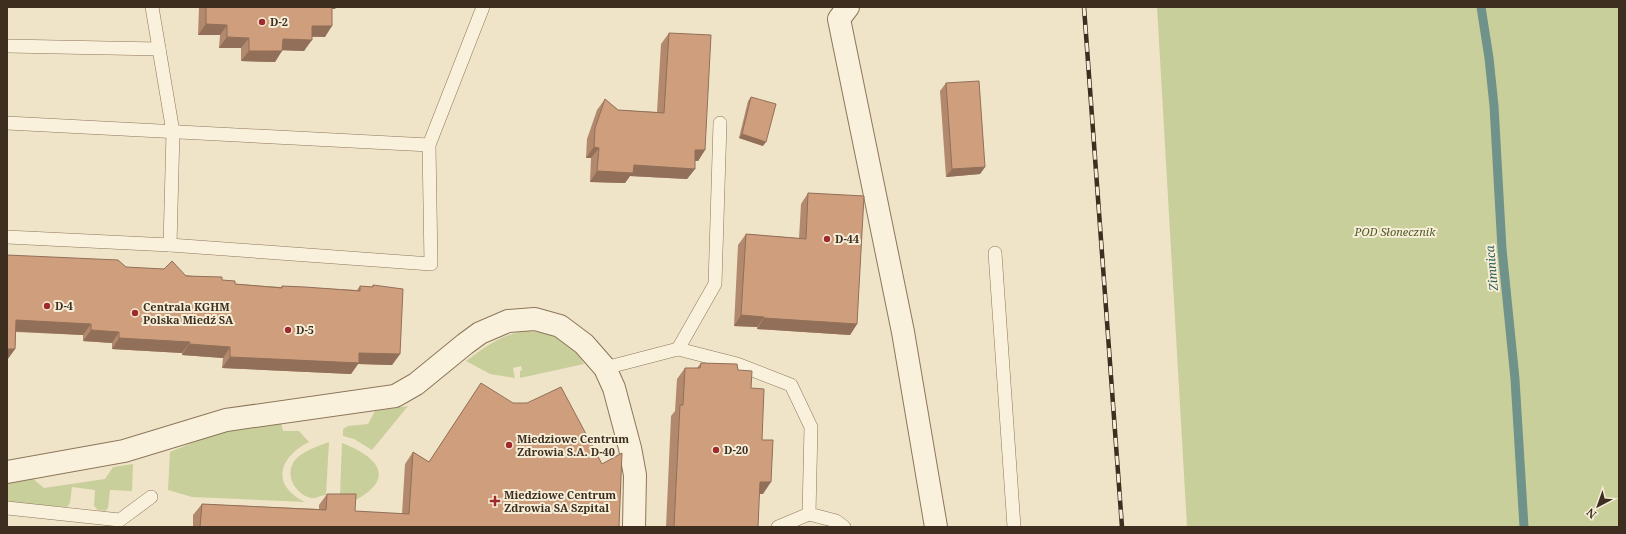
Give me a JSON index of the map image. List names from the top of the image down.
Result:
{
  "water": ["Zimnica"],
  "parks": ["POD Słonecznik"],
  "places": {
    "other": [
      "D-2",
      "D-44",
      "D-4",
      "Centrala KGHM Polska Miedź SA",
      "D-5",
      "Miedziowe Centrum Zdrowia S.A. D-40",
      "D-20"
    ],
    "health": ["Miedziowe Centrum Zdrowia SA Szpital"]
  },
  "north": "bottom left"
}
